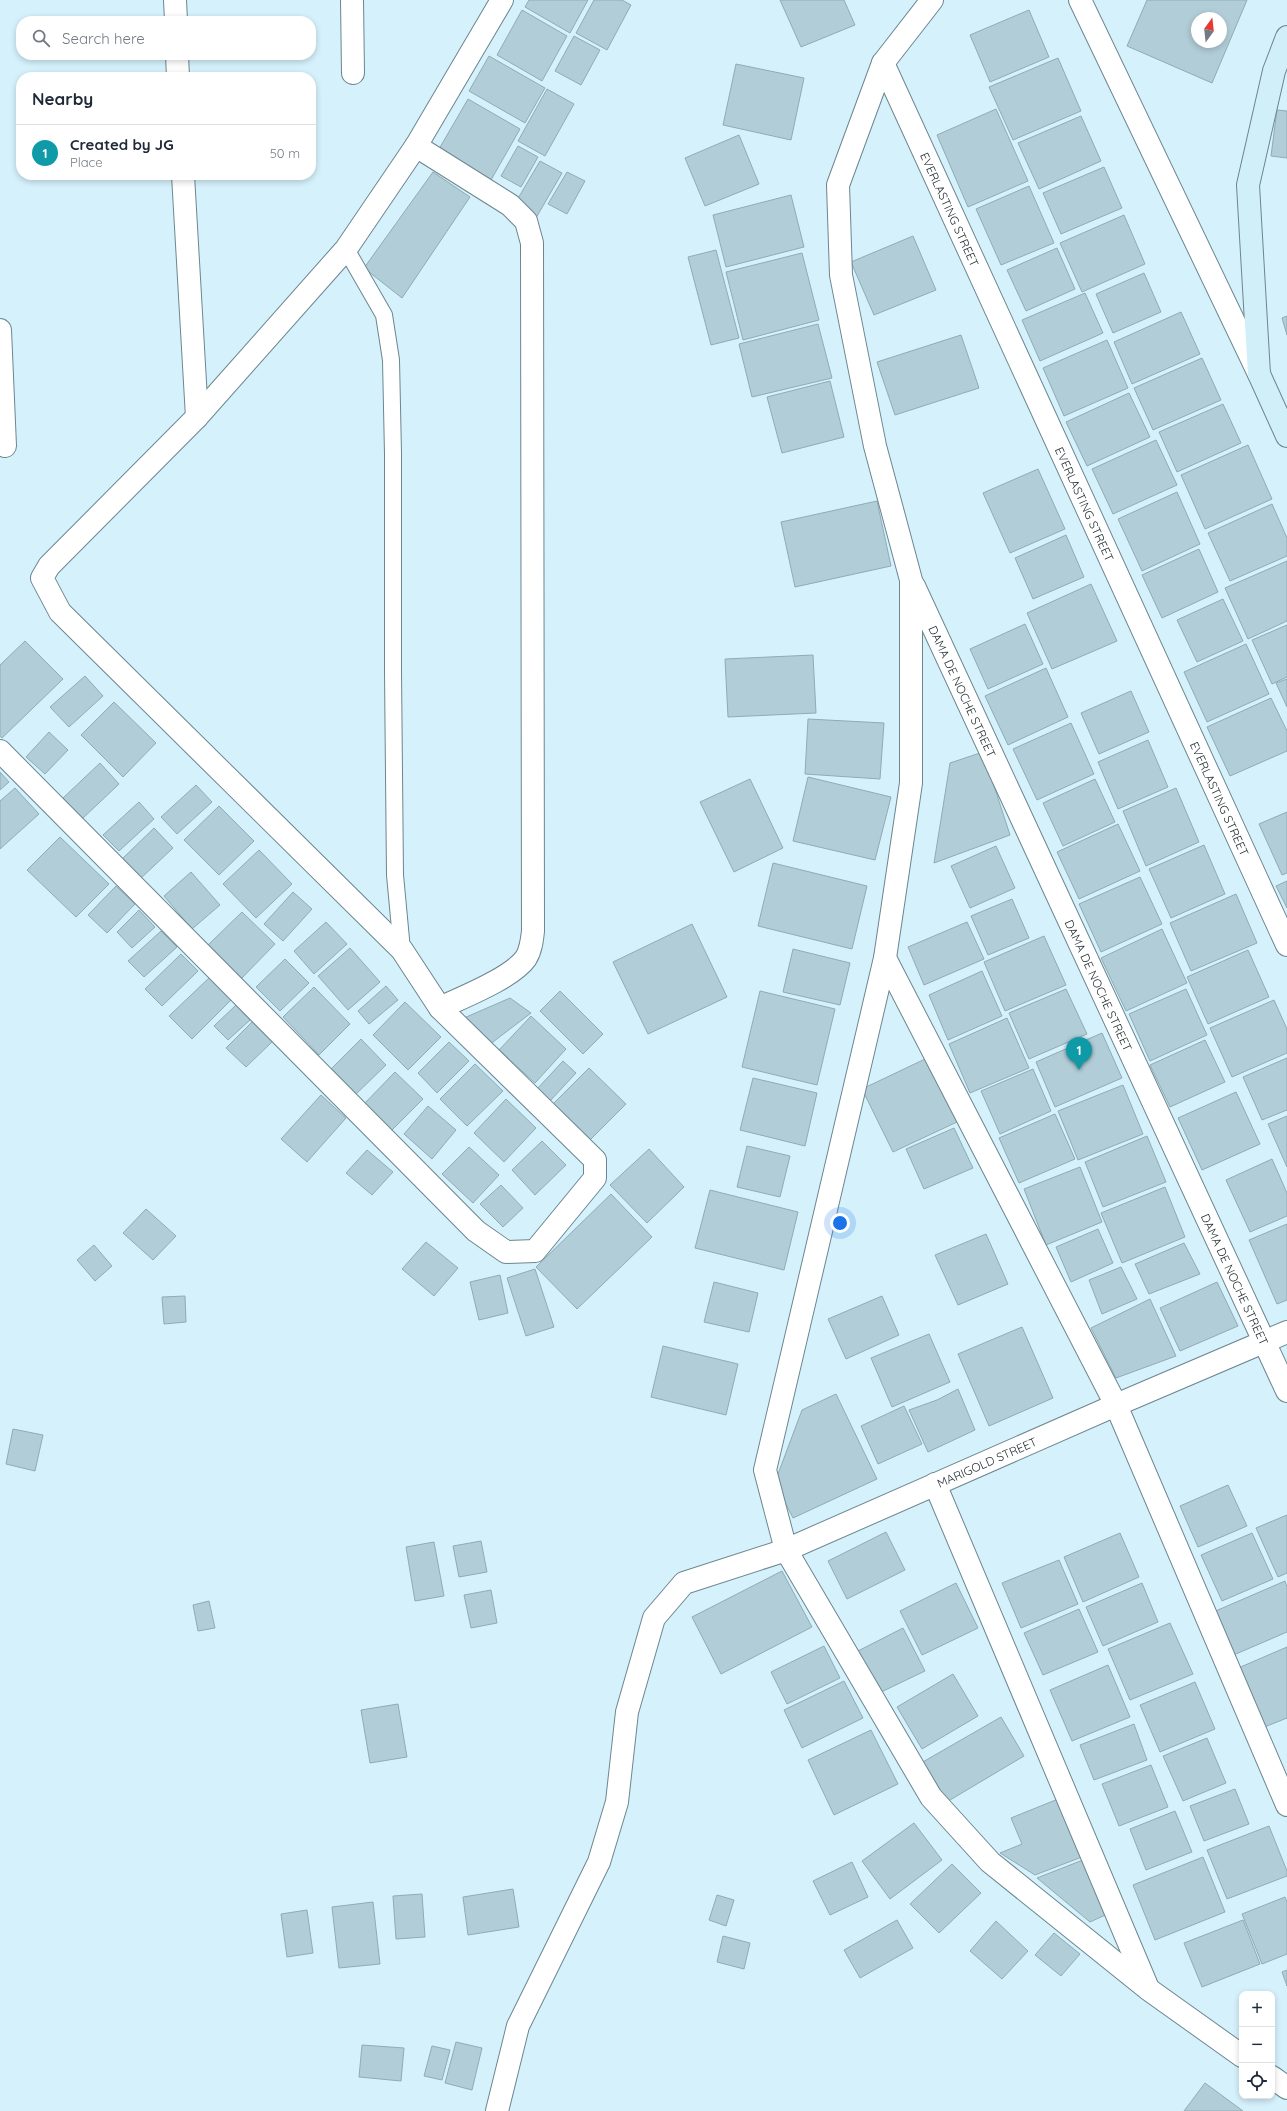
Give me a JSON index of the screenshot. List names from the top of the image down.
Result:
{
  "streets": {
    "street": ["EVERLASTING STREET", "DAMA DE NOCHE STREET", "MARIGOLD STREET"]
  },
  "crossings": [
    ["DAMA DE NOCHE STREET", "MARIGOLD STREET"]
  ],
  "north": "top",
  "page": {
    "search": "Search here",
    "heading": "Nearby",
    "list": [
      {
        "mark": "1",
        "name": "Created by JG",
        "note": "Place",
        "value": "50 m"
      }
    ],
    "pins": "1",
    "map_buttons": ["+", "−"]
  }
}
